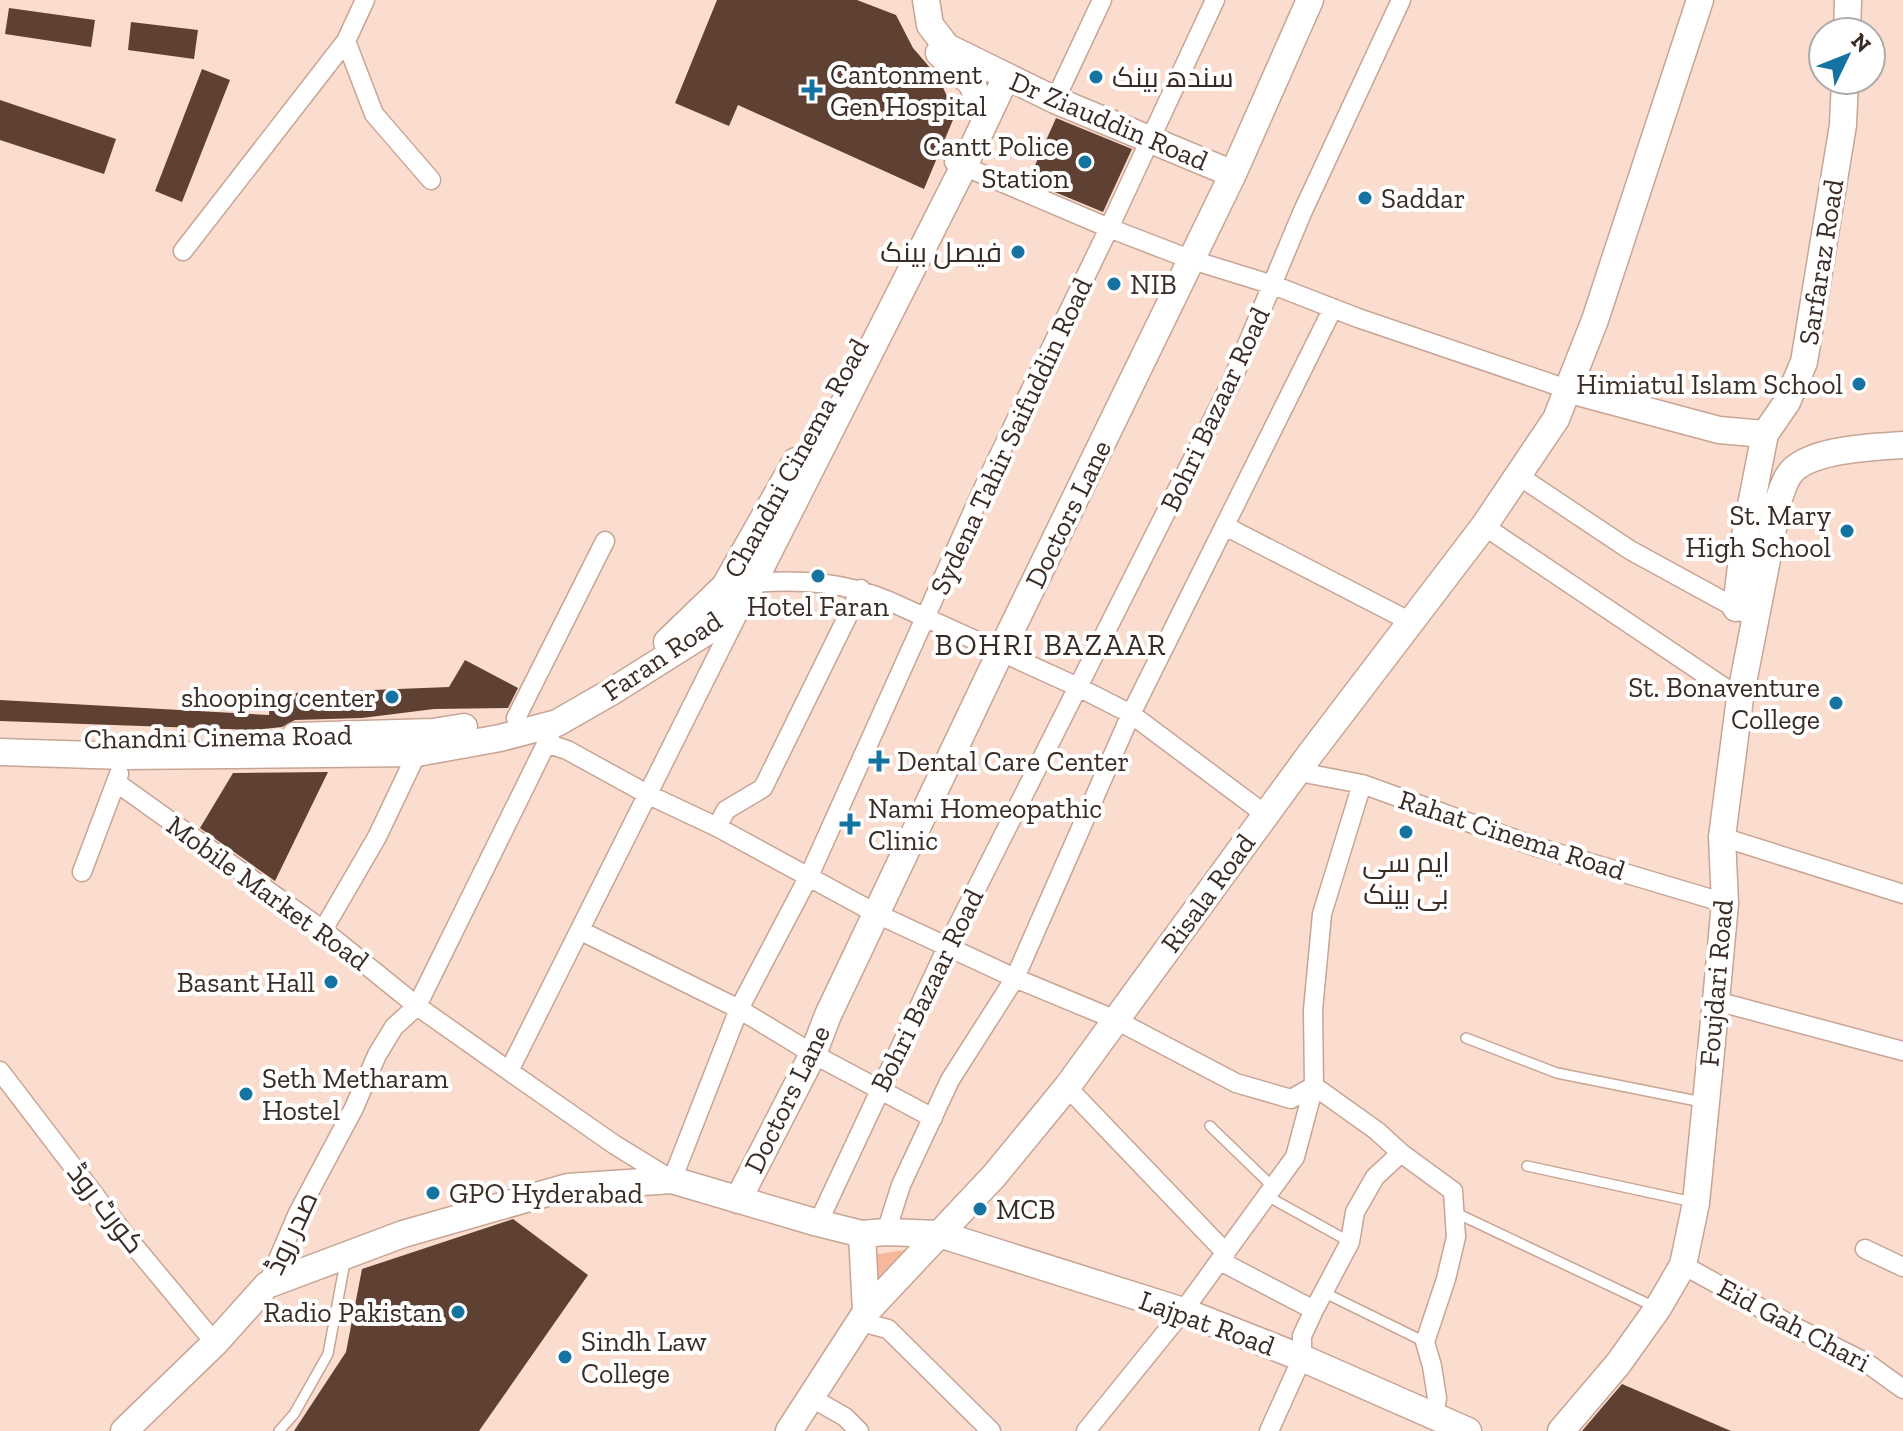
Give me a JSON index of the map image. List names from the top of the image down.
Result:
{
  "streets": {
    "street": [
      "Dr Ziauddin Road",
      "Sarfaraz Road",
      "Bohri Bazaar Road",
      "Sydena Tahir Saifuddin Road",
      "Chandni Cinema Road",
      "Doctors Lane",
      "Faran Road",
      "Rahat Cinema Road",
      "Mobile Market Road",
      "Risala Road",
      "Foujdari Road",
      "کورٹ روڈ",
      "صدر روڈ",
      "Lajpat Road",
      "Eid Gah Chari"
    ]
  },
  "crossings": [
    ["Dr Ziauddin Road", "Sydena Tahir Saifuddin Road"],
    ["Dr Ziauddin Road", "Chandni Cinema Road"],
    ["Dr Ziauddin Road", "Doctors Lane"],
    ["Dr Ziauddin Road", "Faran Road"],
    ["Bohri Bazaar Road", "Lajpat Road"],
    ["Sydena Tahir Saifuddin Road", "Mobile Market Road"],
    ["Sydena Tahir Saifuddin Road", "Lajpat Road"],
    ["Chandni Cinema Road", "Faran Road"],
    ["Doctors Lane", "Lajpat Road"],
    ["Faran Road", "صدر روڈ"],
    ["Rahat Cinema Road", "Risala Road"],
    ["Rahat Cinema Road", "Foujdari Road"],
    ["Mobile Market Road", "صدر روڈ"],
    ["Mobile Market Road", "Lajpat Road"],
    ["Risala Road", "Lajpat Road"],
    ["Foujdari Road", "Eid Gah Chari"],
    ["کورٹ روڈ", "صدر روڈ"]
  ],
  "districts": ["BOHRI BAZAAR"],
  "places": {
    "other": [
      "سندھ بینک",
      "Cantt Police Station",
      "Saddar",
      "فیصل بینک",
      "NIB",
      "Himiatul Islam School",
      "St. Mary High School",
      "Hotel Faran",
      "shooping center",
      "St. Bonaventure College",
      "ایم سی بی بینک",
      "Basant Hall",
      "Seth Metharam Hostel",
      "GPO Hyderabad",
      "MCB",
      "Radio Pakistan",
      "Sindh Law College"
    ],
    "health": ["Cantonment Gen Hospital", "Dental Care Center", "Nami Homeopathic Clinic"]
  },
  "north": "top right"
}
